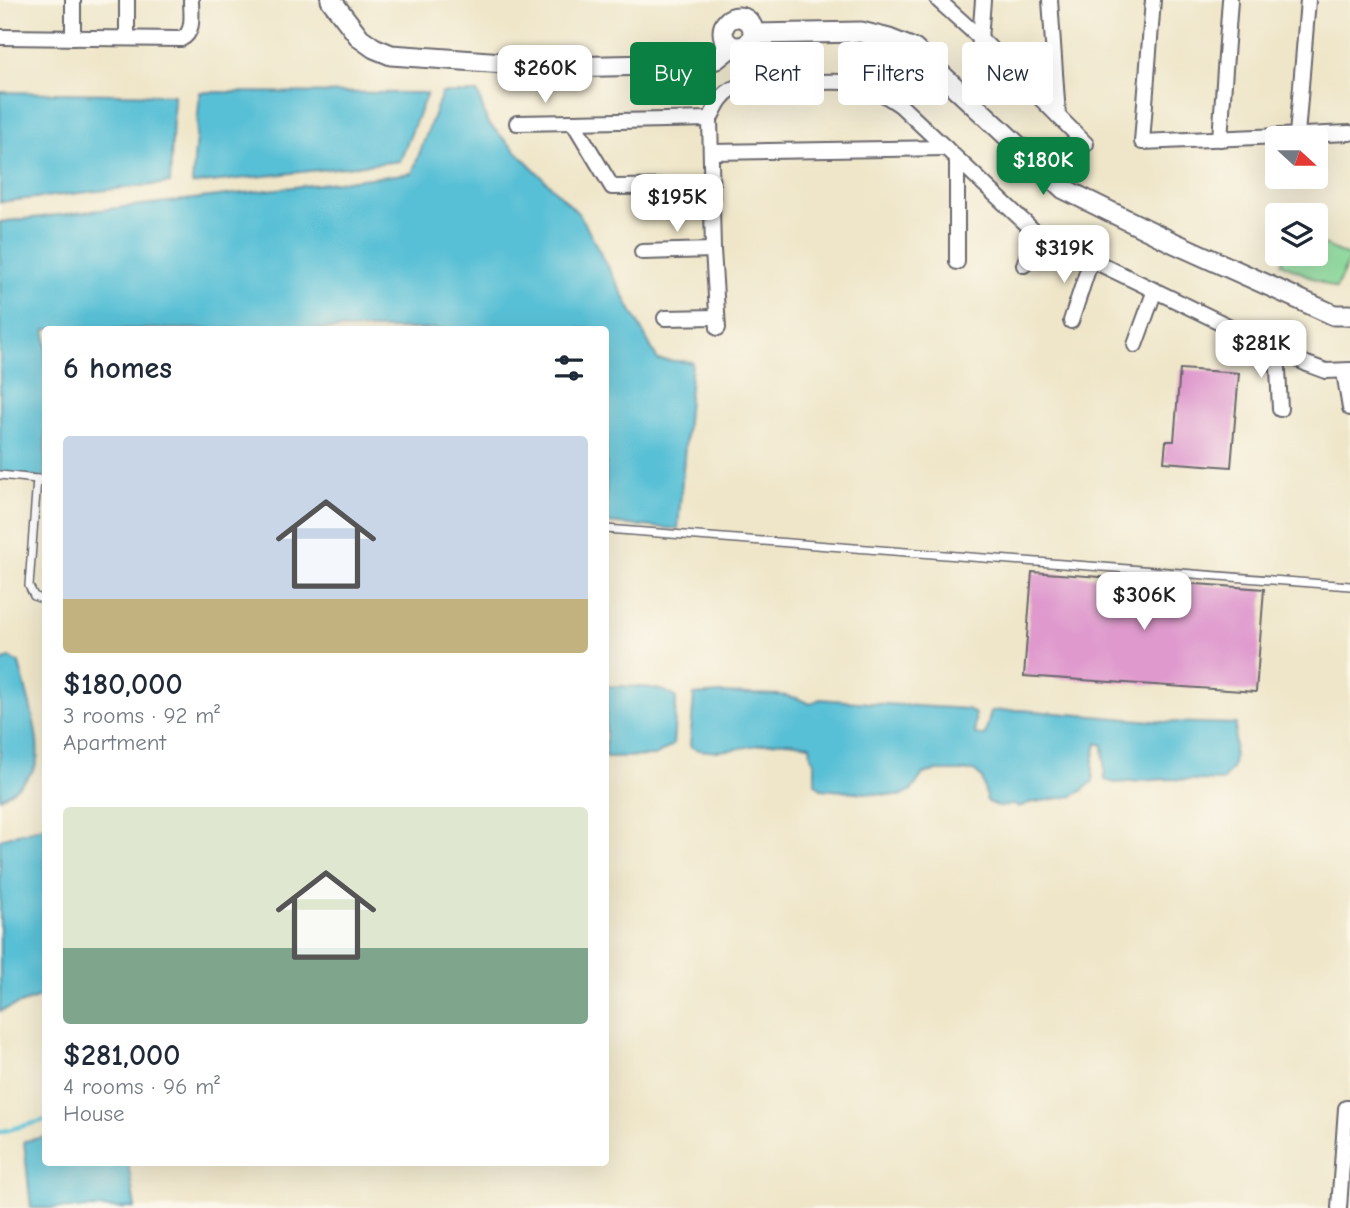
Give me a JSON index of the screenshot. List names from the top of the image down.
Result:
{
  "north": "right",
  "page": {
    "chip": [
      "Buy",
      "Rent",
      "Filters",
      "New"
    ],
    "price": [
      "$260K",
      "$180K",
      "$195K",
      "$319K",
      "$281K",
      "$306K"
    ],
    "heading": "6 homes",
    "list": [
      {
        "name": "$180,000",
        "note": "3 rooms · 92 m² · Apartment"
      },
      {
        "name": "$281,000",
        "note": "4 rooms · 96 m² · House"
      }
    ]
  }
}
